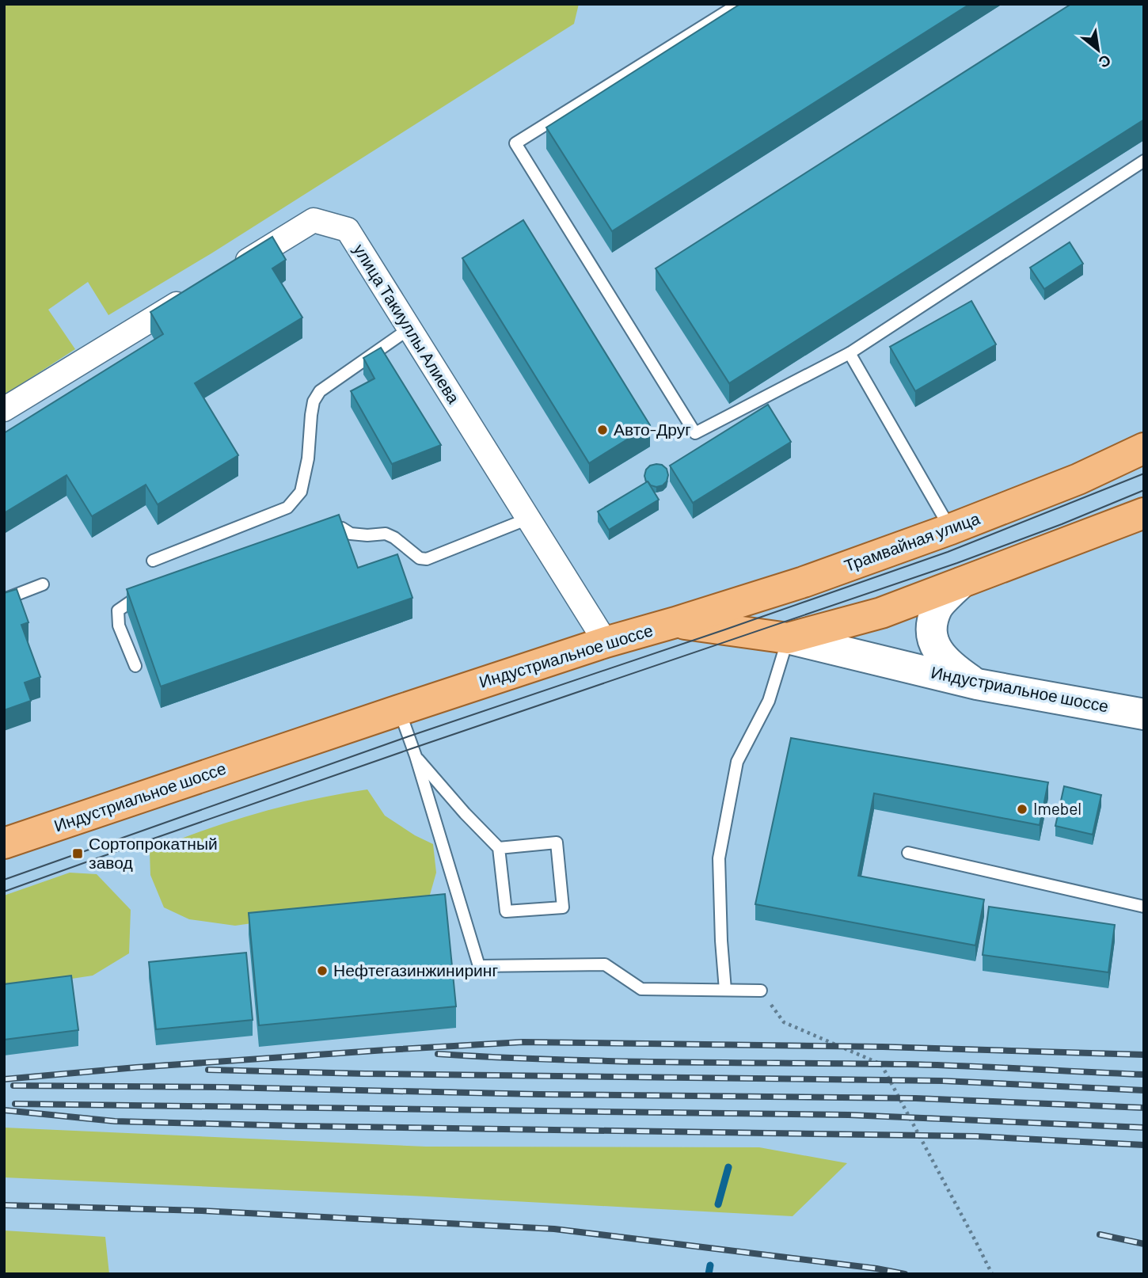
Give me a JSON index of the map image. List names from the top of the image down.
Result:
{
  "streets": {
    "main road": ["Трамвайная улица", "Индустриальное шоссе"],
    "street": ["улица Такиуллы Алиева"]
  },
  "crossings": [
    ["улица Такиуллы Алиева", "Индустриальное шоссе"],
    ["Трамвайная улица", "Индустриальное шоссе"]
  ],
  "places": {
    "other": ["Авто-Друг", "Imebel", "Нефтегазинжиниринг"],
    "transit": ["Сортопрокатный завод"]
  },
  "north": "bottom right"
}
